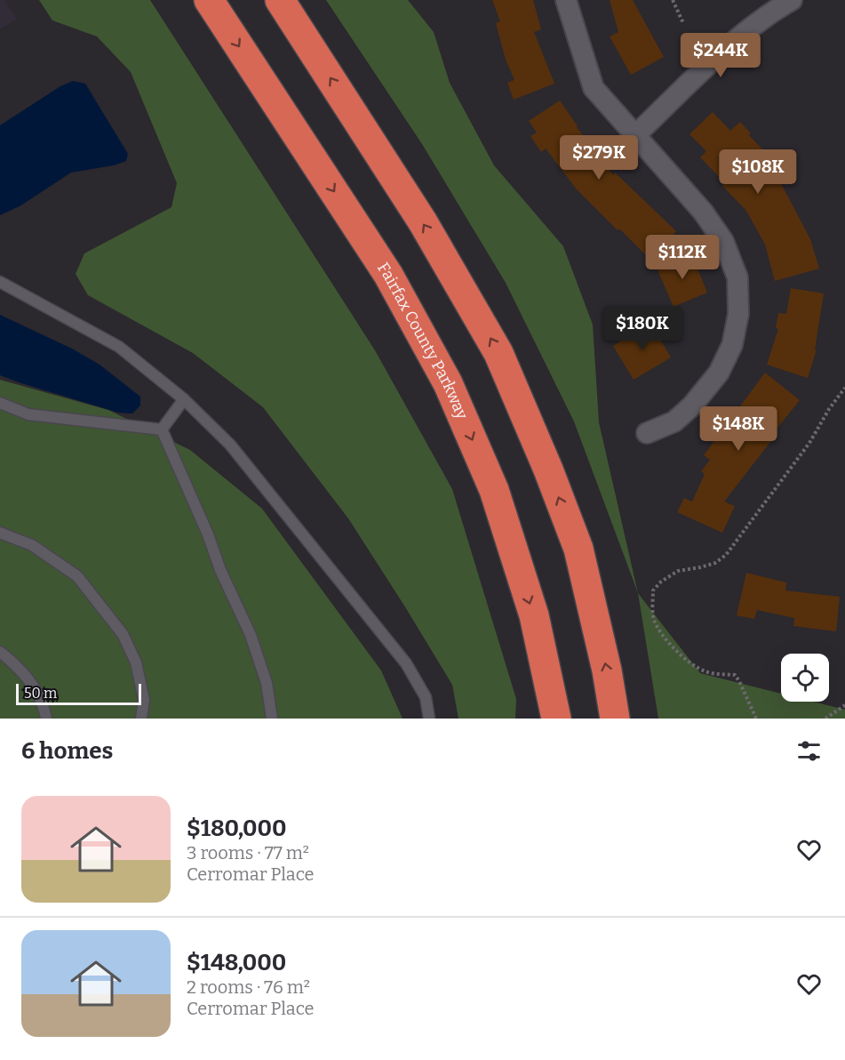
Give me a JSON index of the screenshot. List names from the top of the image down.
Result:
{
  "streets": {
    "highway": ["Fairfax County Parkway"]
  },
  "scale_bar": "50 m",
  "page": {
    "price": [
      "$244K",
      "$279K",
      "$108K",
      "$112K",
      "$180K",
      "$148K"
    ],
    "scale": "50 m",
    "heading": "6 homes",
    "list": [
      {
        "name": "$180,000",
        "note": "3 rooms · 77 m² · Cerromar Place"
      },
      {
        "name": "$148,000",
        "note": "2 rooms · 76 m² · Cerromar Place"
      }
    ]
  }
}
